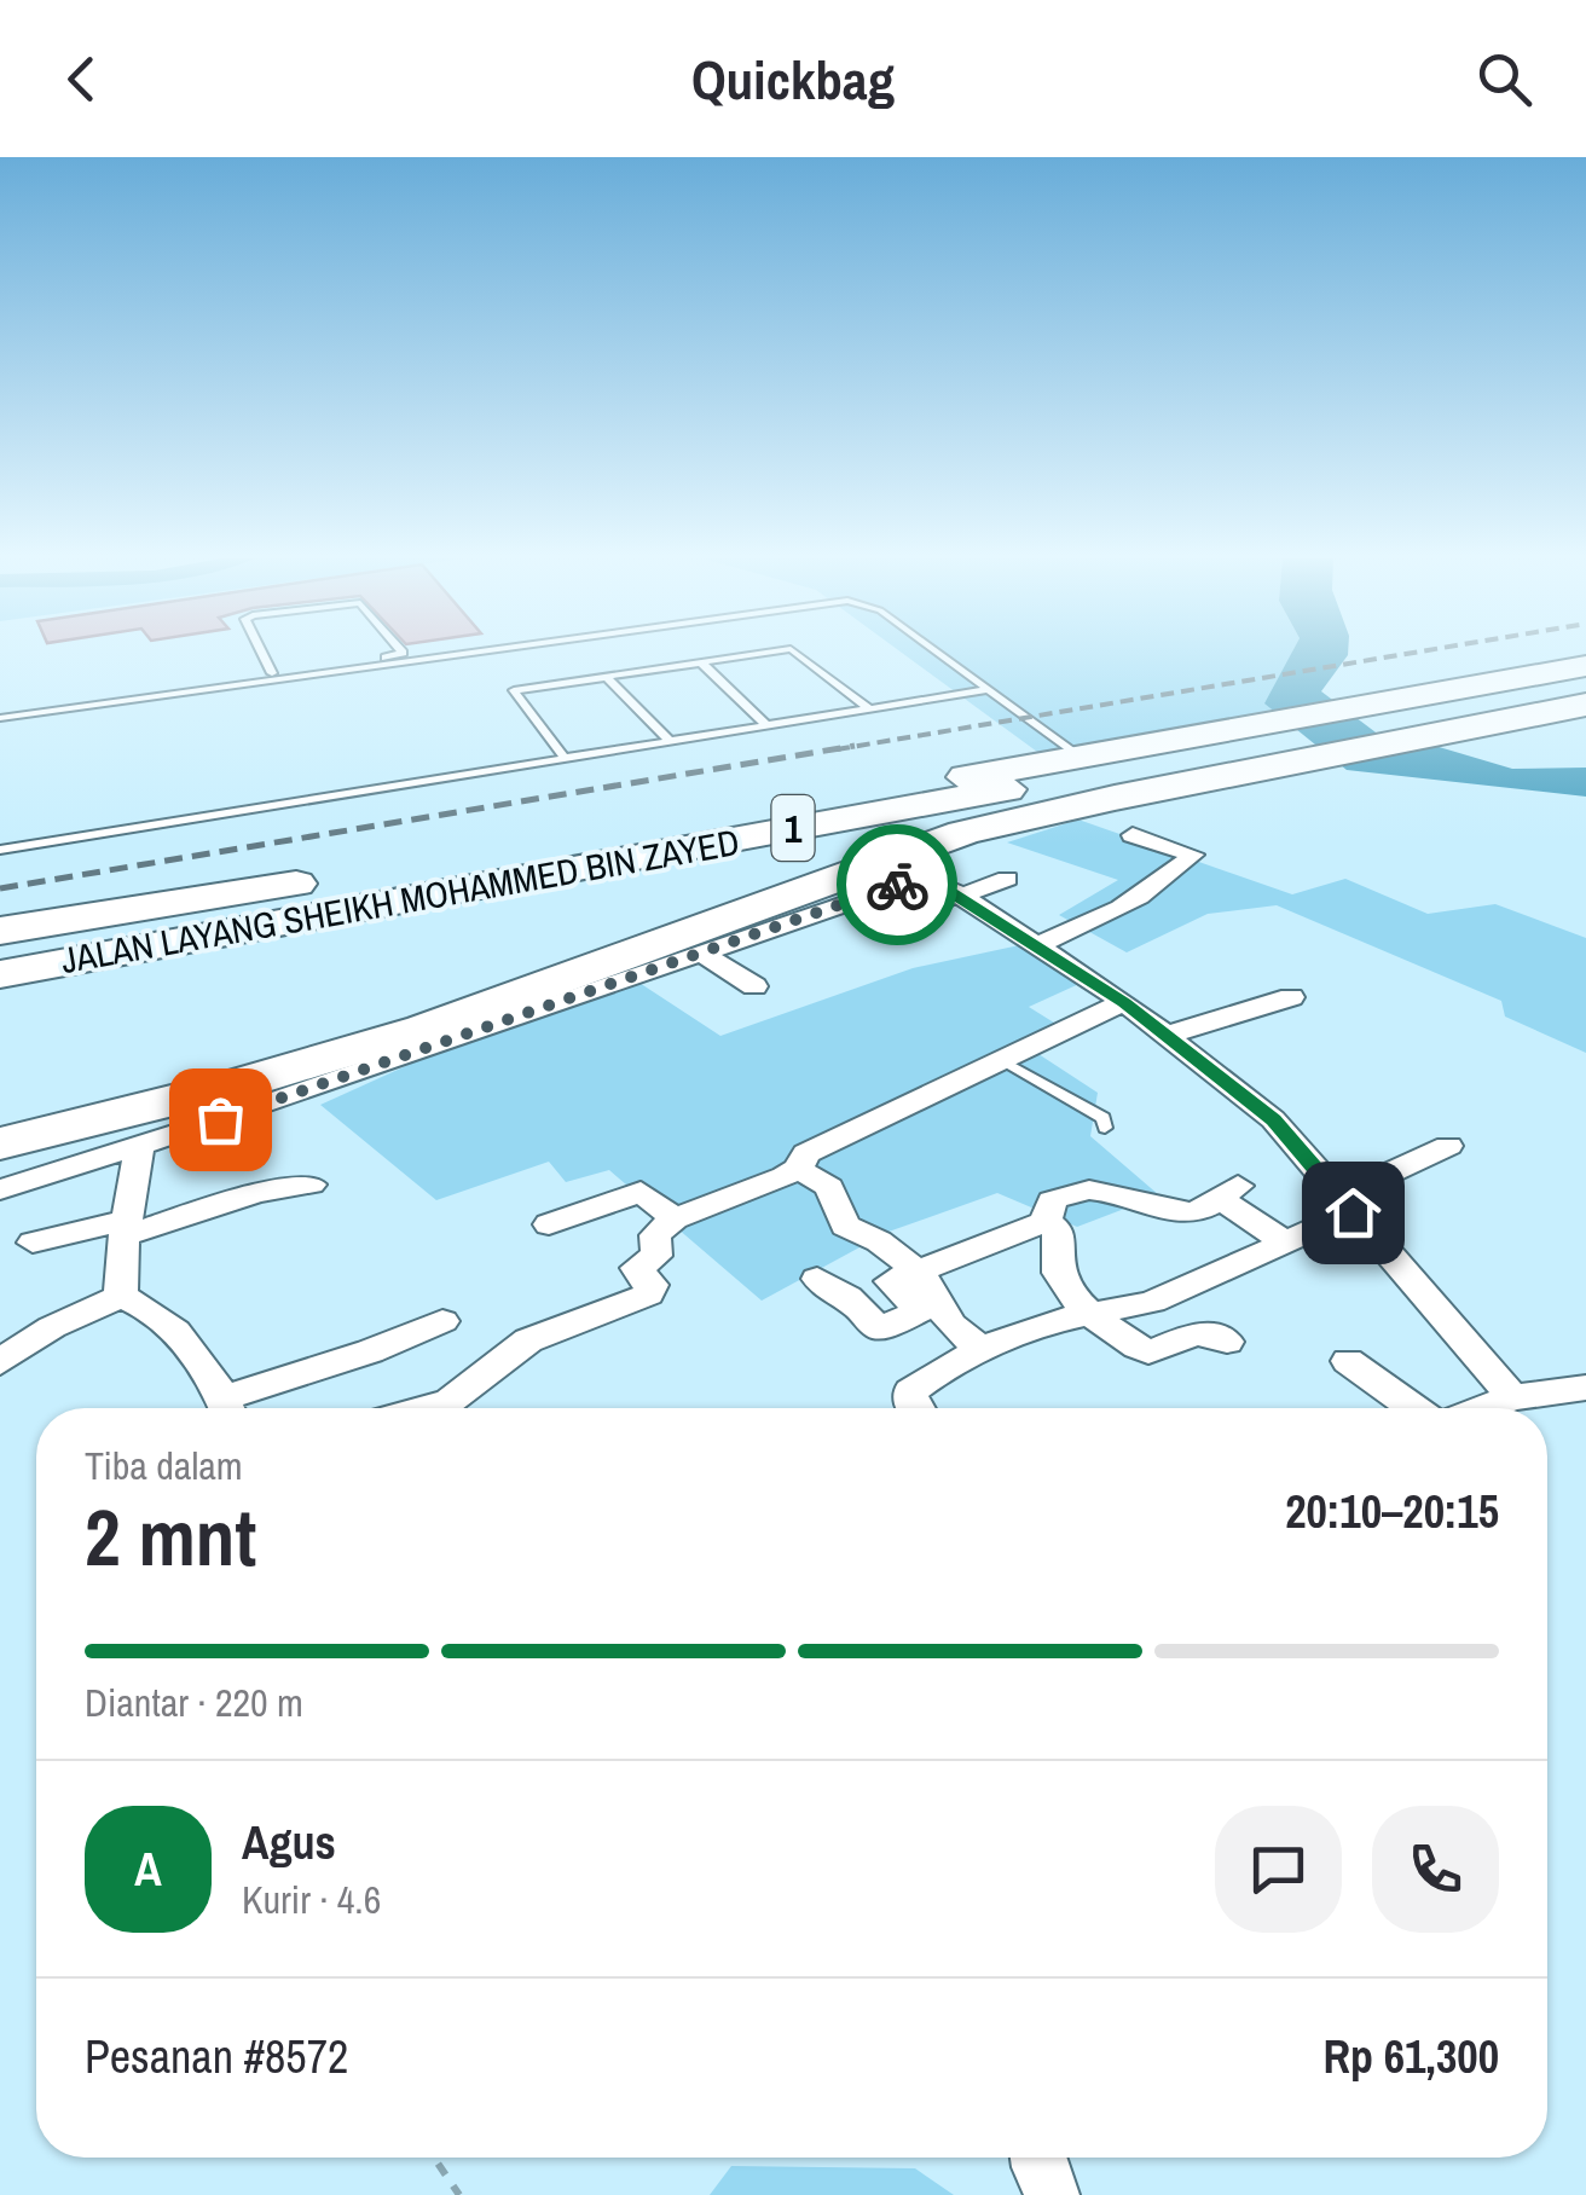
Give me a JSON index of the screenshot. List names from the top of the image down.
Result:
{
  "streets": {
    "highway": ["1", "JALAN LAYANG SHEIKH MOHAMMED BIN ZAYED"]
  },
  "crossings": [
    ["1", "JALAN LAYANG SHEIKH MOHAMMED BIN ZAYED"]
  ],
  "page": {
    "header": "Quickbag",
    "heading": ["2 mnt", "Tiba dalam", "20:10–20:15"],
    "panel": [
      "Agus",
      "Kurir · 4.6",
      "Pesanan #8572",
      "Rp 61,300"
    ],
    "bar": "Diantar · 220 m",
    "round": "A"
  }
}
